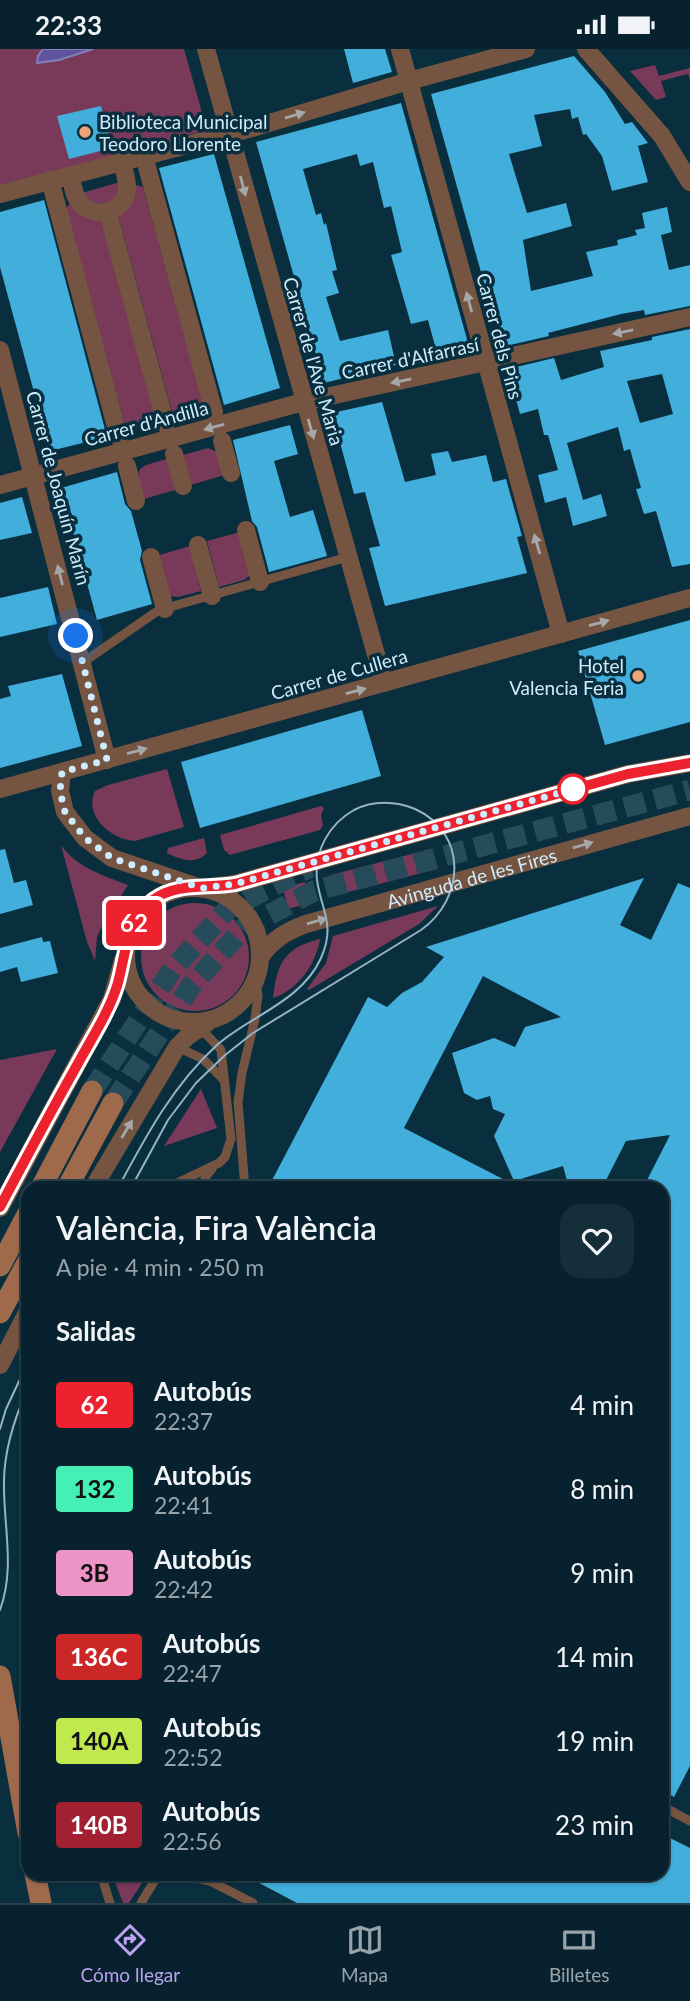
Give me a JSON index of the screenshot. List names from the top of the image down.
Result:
{
  "streets": {
    "street": [
      "Carrer dels Pins",
      "Carrer d'Alfarrasí",
      "Carrer de l'Ave Maria",
      "Carrer d'Andilla",
      "Carrer de Joaquín Marín",
      "Carrer de Cullera",
      "Avinguda de les Fires"
    ]
  },
  "crossings": [
    ["Carrer dels Pins", "Carrer d'Alfarrasí"],
    ["Carrer dels Pins", "Carrer de Cullera"],
    ["Carrer d'Alfarrasí", "Carrer de l'Ave Maria"],
    ["Carrer d'Alfarrasí", "Carrer d'Andilla"],
    ["Carrer de l'Ave Maria", "Carrer d'Andilla"],
    ["Carrer de l'Ave Maria", "Carrer de Cullera"],
    ["Carrer d'Andilla", "Carrer de Joaquín Marín"],
    ["Carrer de Joaquín Marín", "Carrer de Cullera"]
  ],
  "one_way": ["Carrer dels Pins", "Carrer d'Alfarrasí", "Carrer d'Andilla"],
  "places": ["Biblioteca Municipal Teodoro Llorente", "Hotel Valencia Feria"],
  "lines": ["bus line 62"],
  "page": {
    "status": "22:33",
    "on_map": "62",
    "heading": [
      ["València, Fira València", "A pie · 4 min · 250 m"],
      "Salidas"
    ],
    "list": [
      {
        "mark": "62",
        "name": "Autobús",
        "note": "22:37",
        "value": "4 min"
      },
      {
        "mark": "132",
        "name": "Autobús",
        "note": "22:41",
        "value": "8 min"
      },
      {
        "mark": "3B",
        "name": "Autobús",
        "note": "22:42",
        "value": "9 min"
      },
      {
        "mark": "136C",
        "name": "Autobús",
        "note": "22:47",
        "value": "14 min"
      },
      {
        "mark": "140A",
        "name": "Autobús",
        "note": "22:52",
        "value": "19 min"
      },
      {
        "mark": "140B",
        "name": "Autobús",
        "note": "22:56",
        "value": "23 min"
      }
    ],
    "tabs": ["Cómo llegar", "Mapa", "Billetes"]
  }
}
